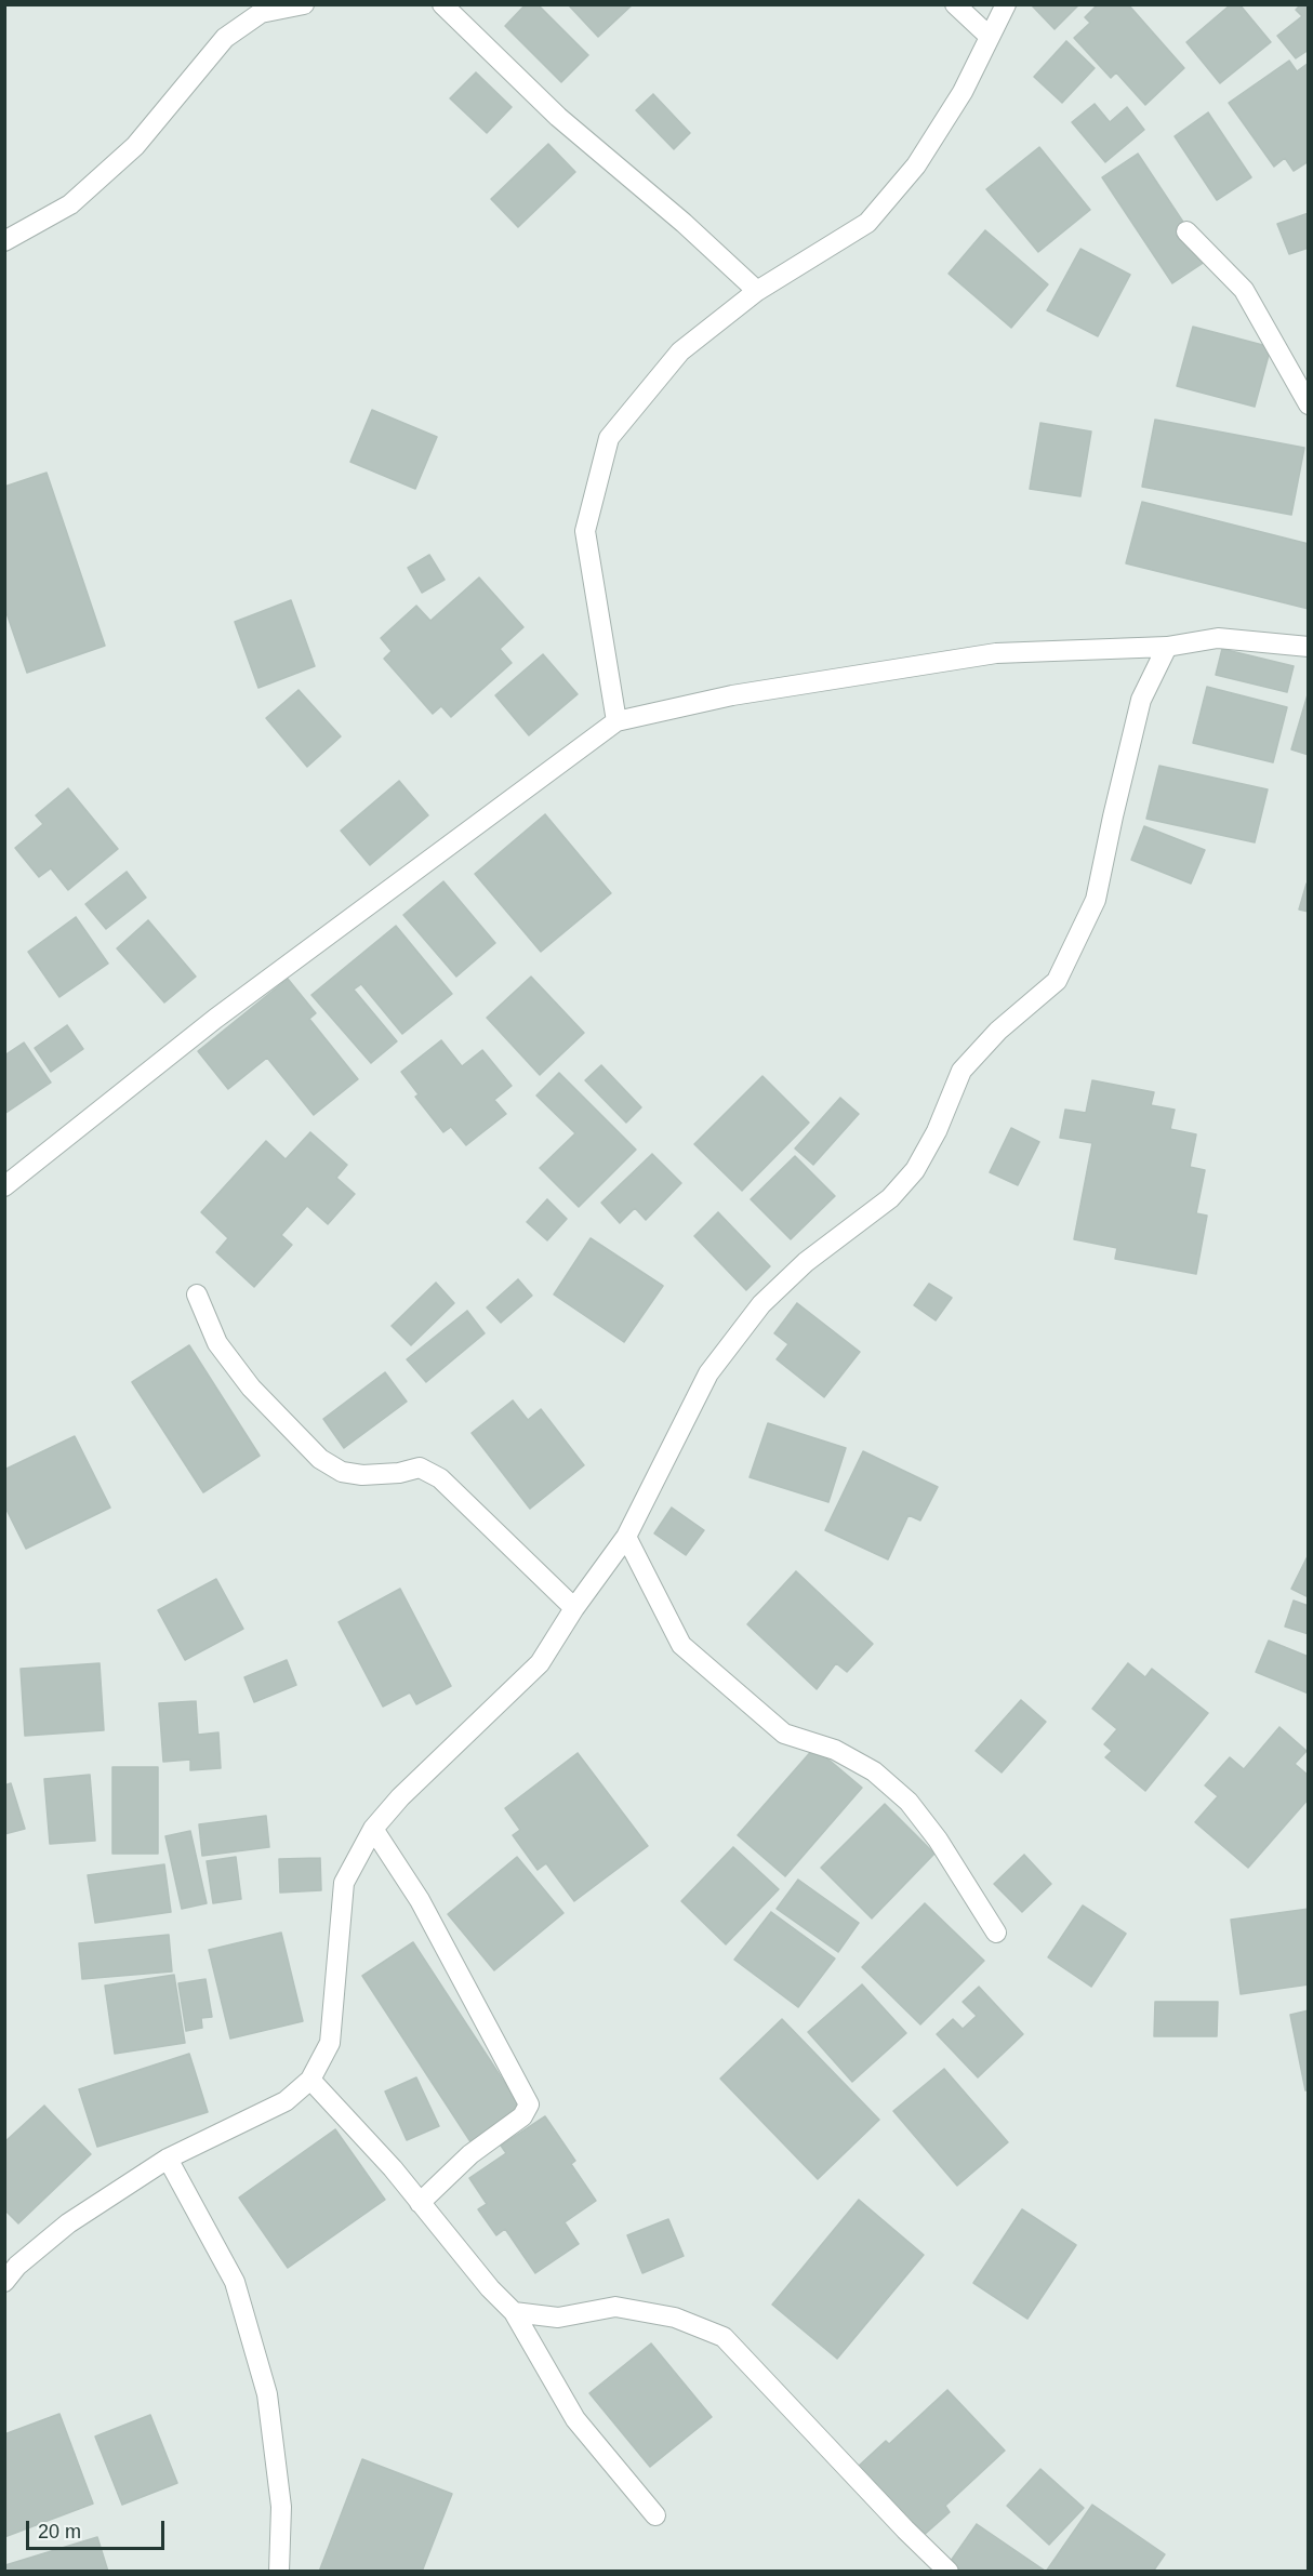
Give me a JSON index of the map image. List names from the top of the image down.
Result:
{
  "scale_bar": "20 m"
}
